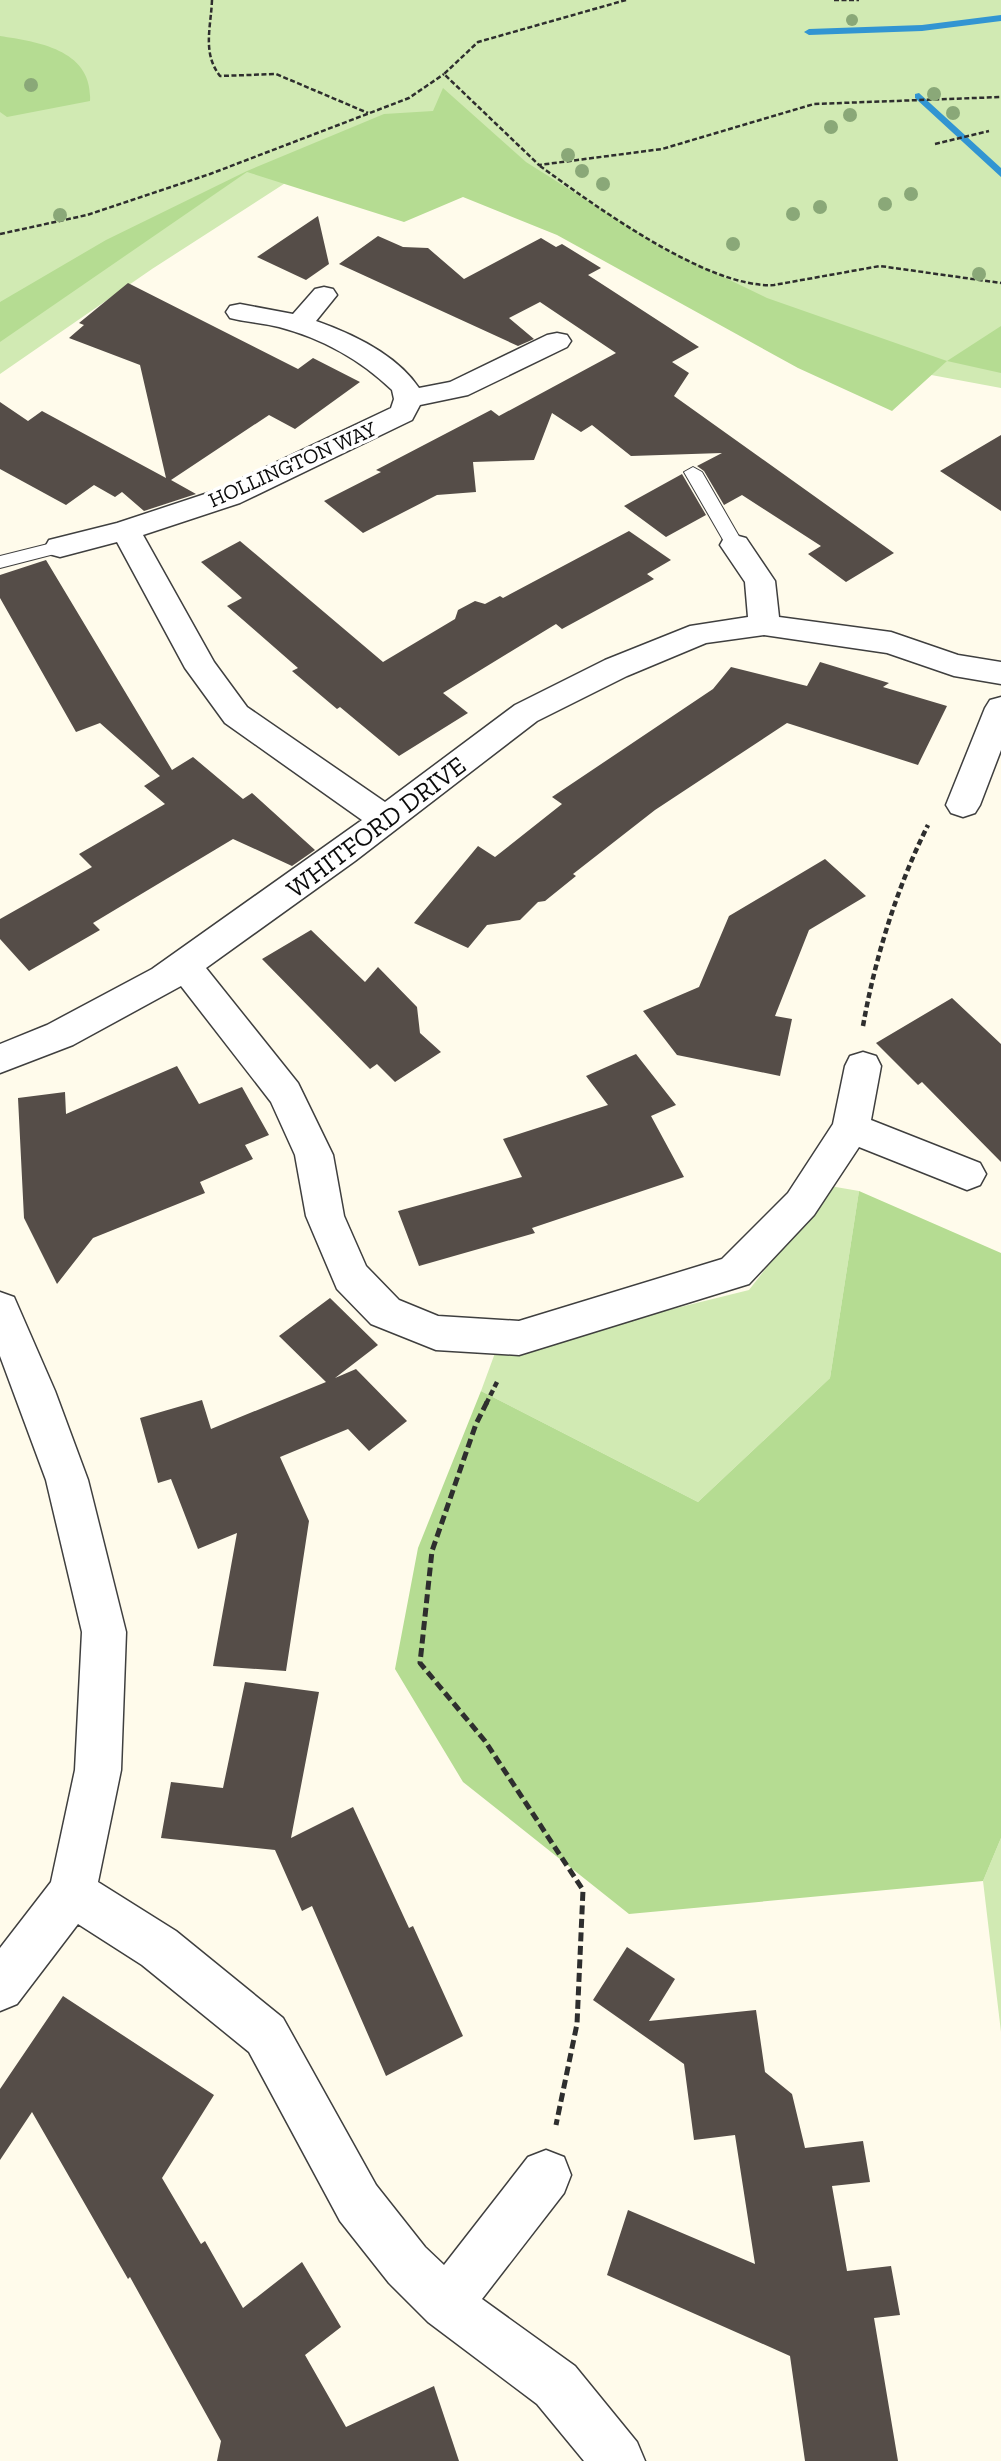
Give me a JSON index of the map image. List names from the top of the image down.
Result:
{
  "streets": {
    "street": ["HOLLINGTON WAY", "WHITFORD DRIVE"]
  }
}
